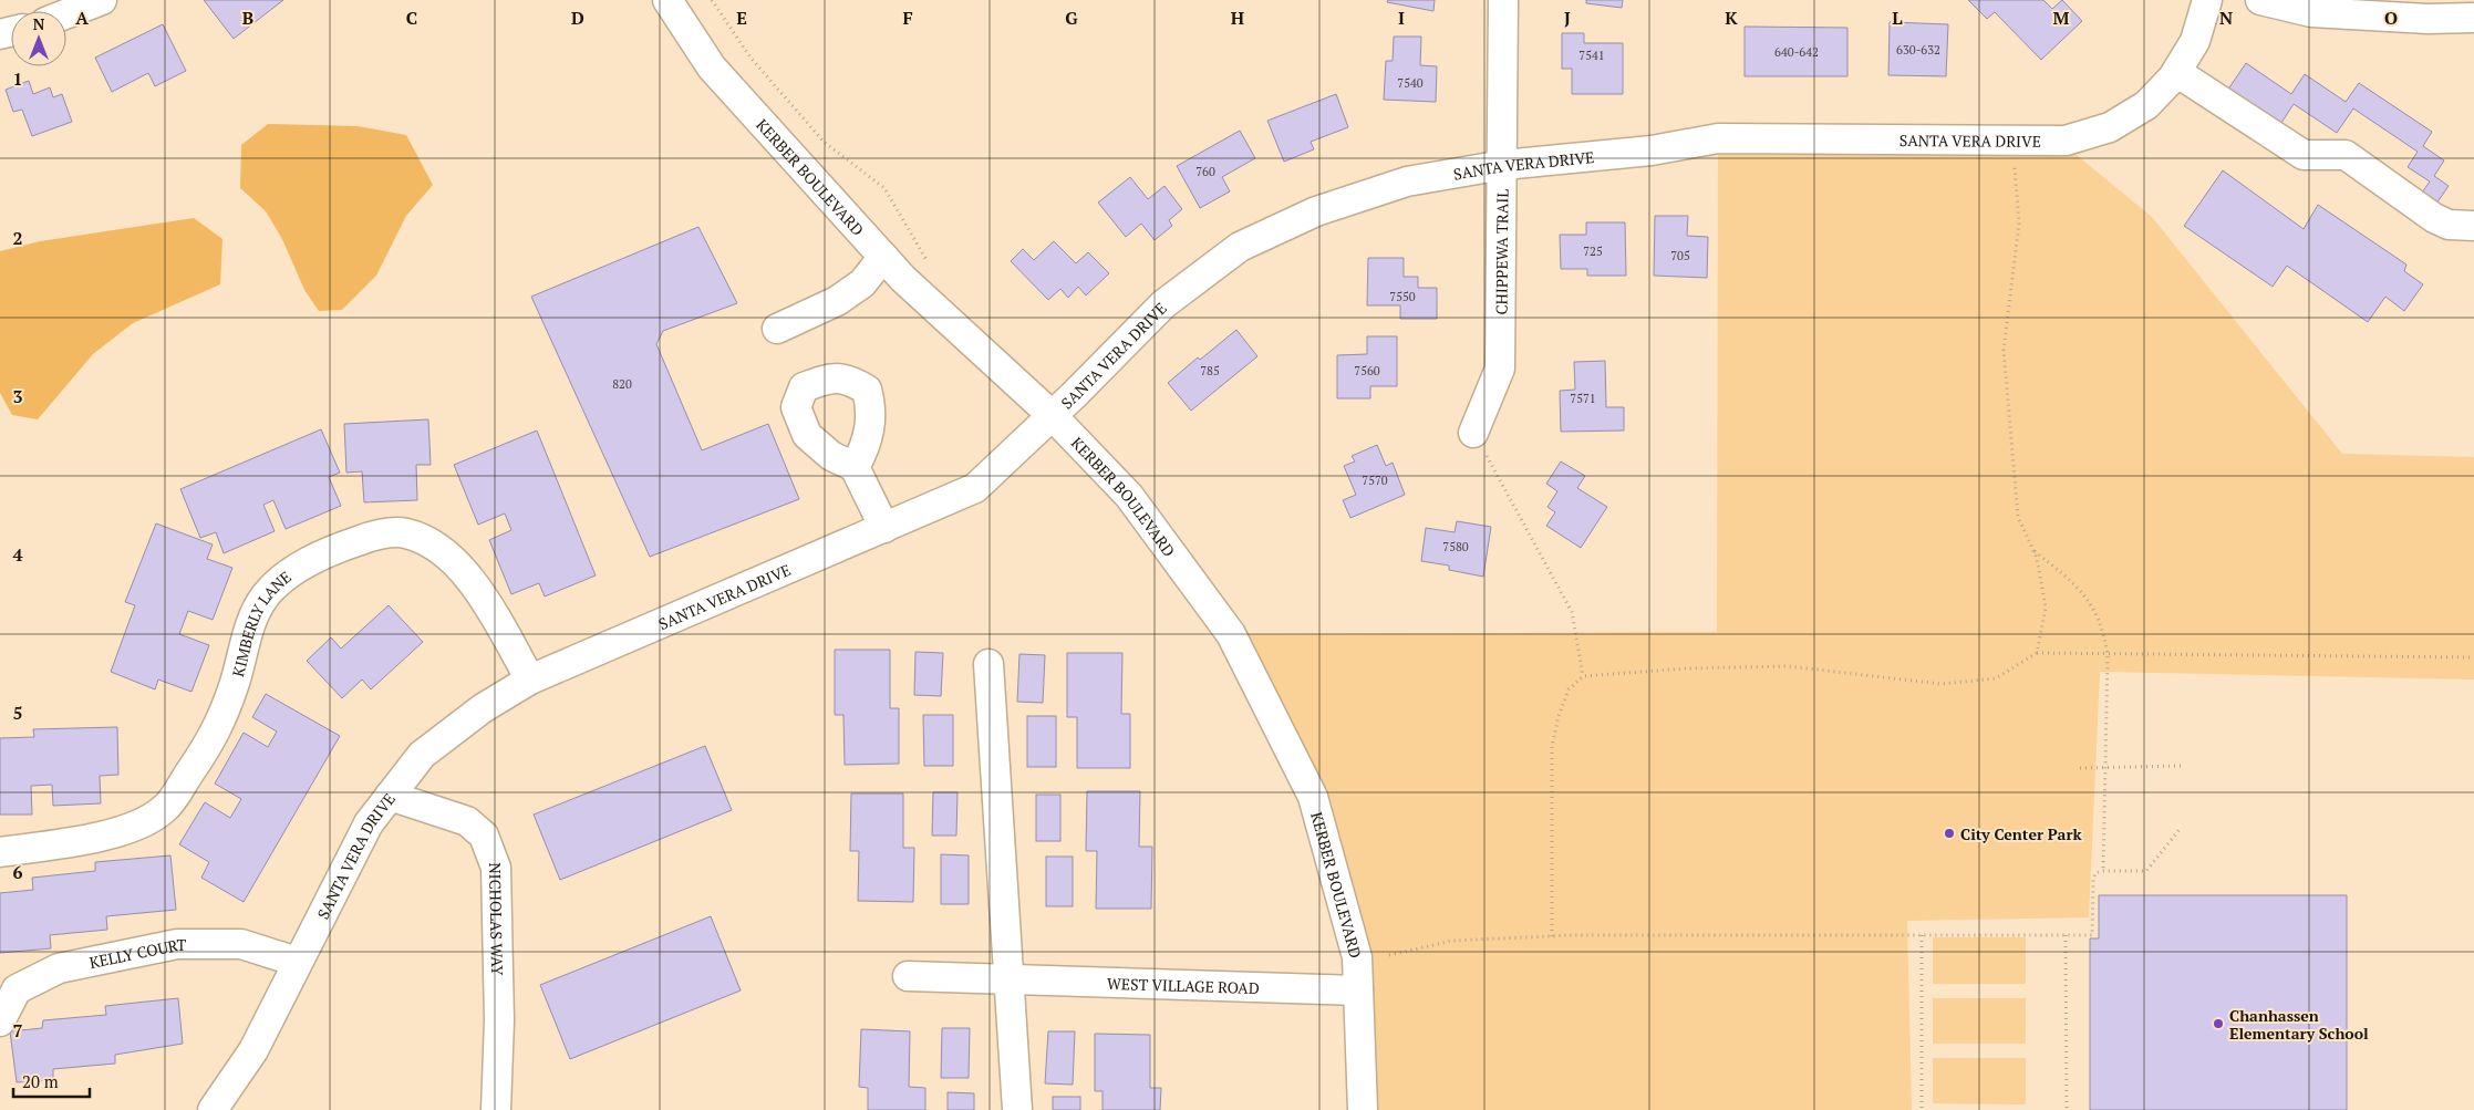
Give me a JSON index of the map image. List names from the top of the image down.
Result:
{
  "streets": {
    "street": [
      "SANTA VERA DRIVE",
      "KERBER BOULEVARD",
      "CHIPPEWA TRAIL",
      "KIMBERLY LANE",
      "NICHOLAS WAY",
      "KELLY COURT",
      "WEST VILLAGE ROAD"
    ]
  },
  "crossings": [
    ["SANTA VERA DRIVE", "KERBER BOULEVARD"],
    ["SANTA VERA DRIVE", "CHIPPEWA TRAIL"],
    ["SANTA VERA DRIVE", "KIMBERLY LANE"],
    ["SANTA VERA DRIVE", "NICHOLAS WAY"],
    ["SANTA VERA DRIVE", "KELLY COURT"],
    ["KERBER BOULEVARD", "WEST VILLAGE ROAD"]
  ],
  "places": ["City Center Park", "Chanhassen Elementary School"],
  "house_numbers": [
    "630-632",
    "640-642",
    "7541",
    "7540",
    "760",
    "725",
    "705",
    "7550",
    "785",
    "7560",
    "820",
    "7571",
    "7570",
    "7580"
  ],
  "scale_bar": "20 m",
  "north": "top",
  "grid": {
    "columns": [
      "A",
      "B",
      "C",
      "D",
      "E",
      "F",
      "G",
      "H",
      "I",
      "J",
      "K",
      "L",
      "M",
      "N",
      "O"
    ],
    "rows": [
      "1",
      "2",
      "3",
      "4",
      "5",
      "6",
      "7"
    ]
  }
}
